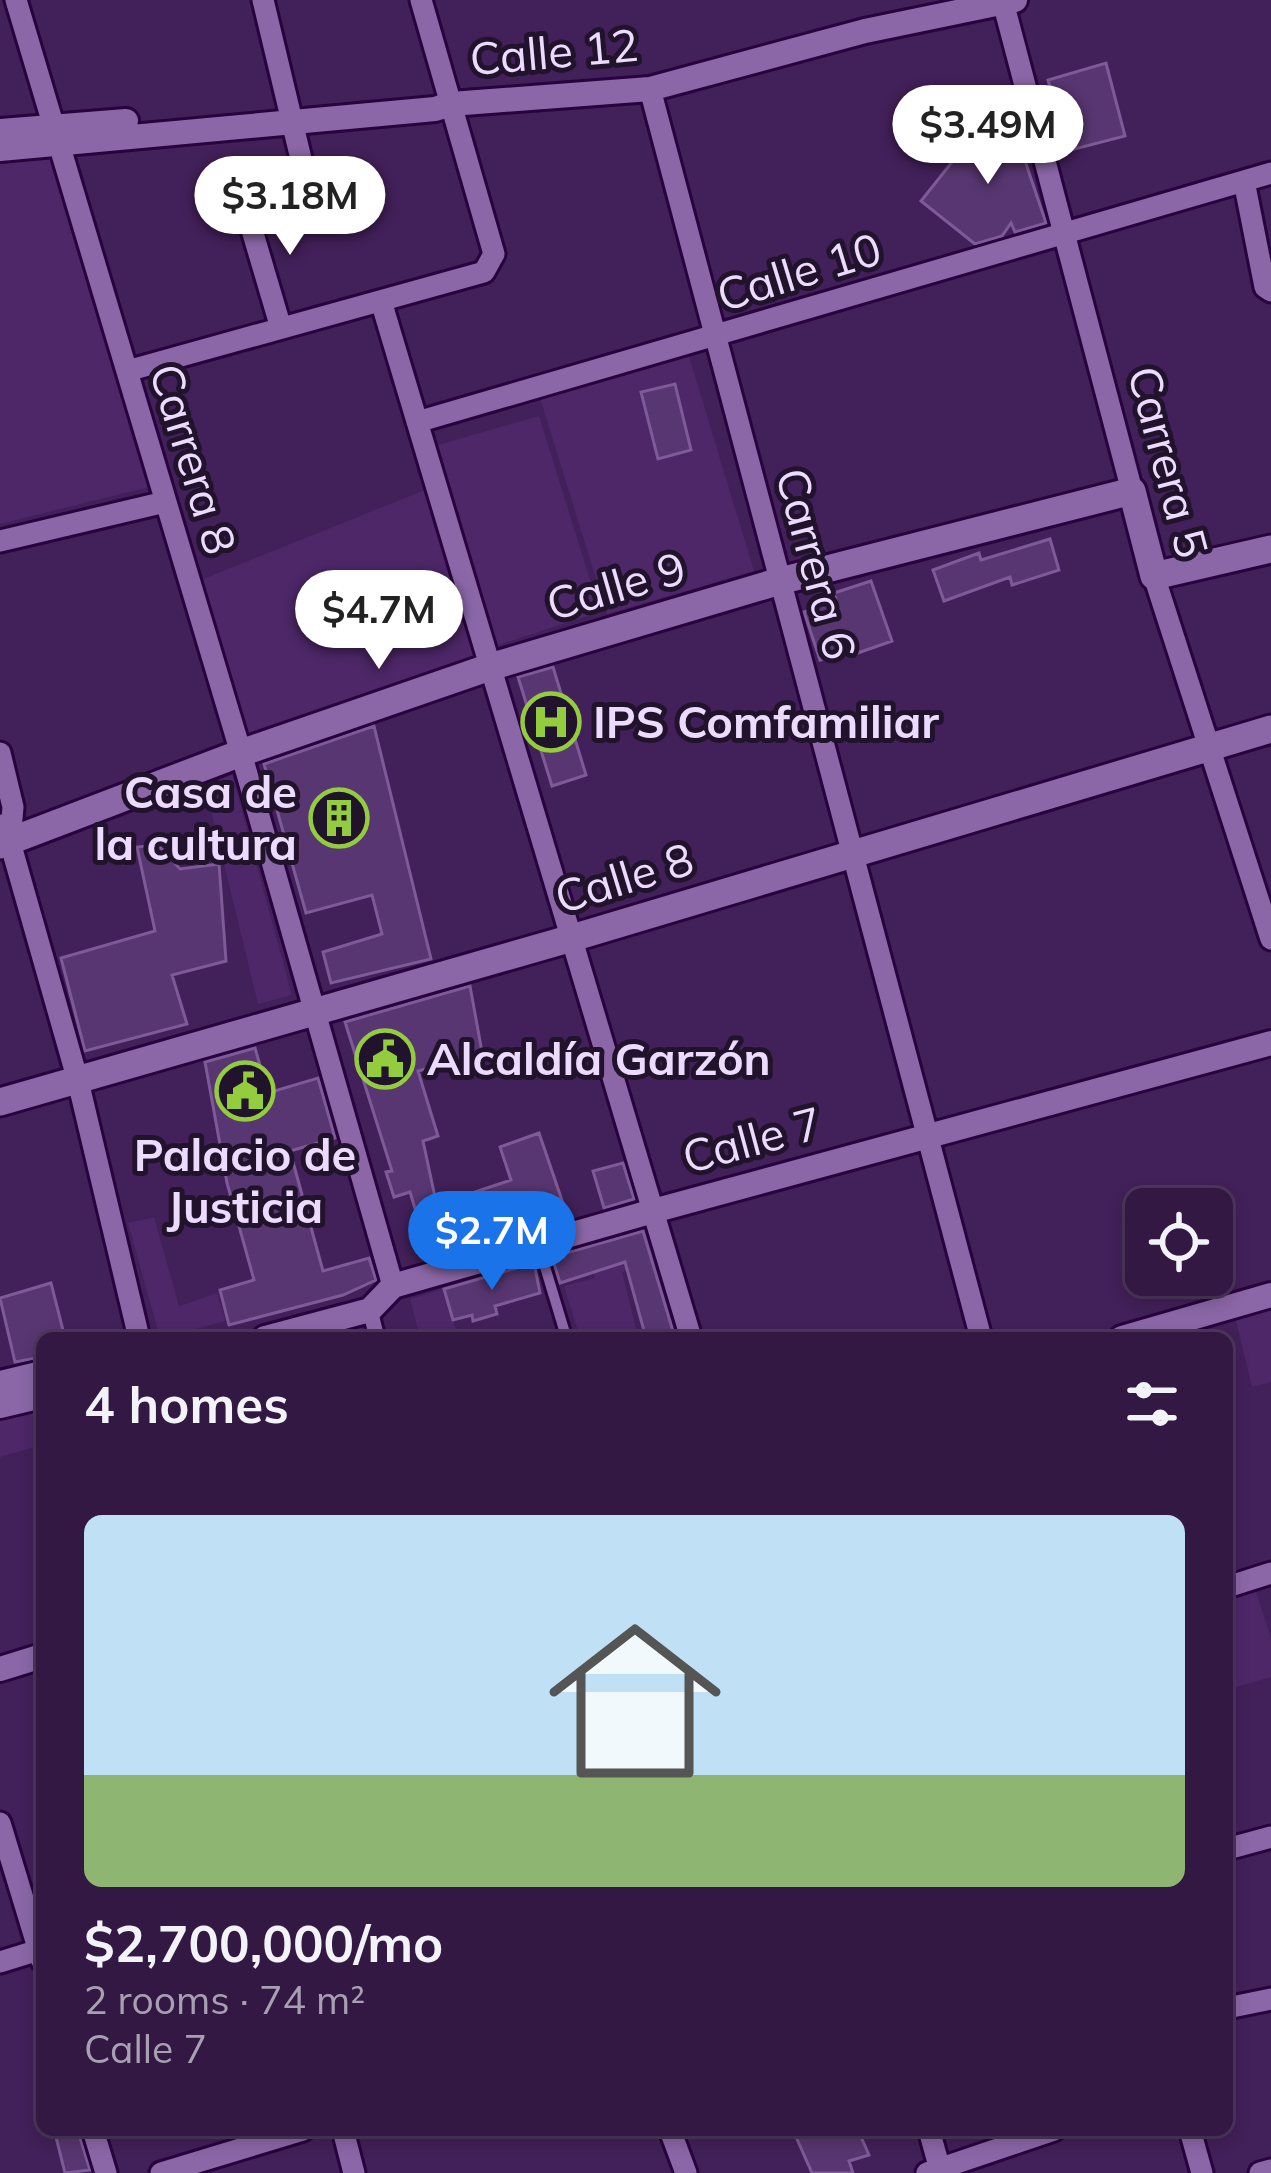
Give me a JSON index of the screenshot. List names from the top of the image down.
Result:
{
  "streets": {
    "main road": ["Carrera 5", "Calle 9", "Calle 8"],
    "street": [
      "Calle 12",
      "Calle 10",
      "Carrera 8",
      "Carrera 6",
      "Calle 7"
    ]
  },
  "crossings": [
    ["Calle 12", "Carrera 8"],
    ["Calle 12", "Carrera 5"],
    ["Calle 12", "Carrera 6"],
    ["Calle 10", "Carrera 5"],
    ["Calle 10", "Carrera 6"],
    ["Carrera 8", "Calle 9"],
    ["Carrera 8", "Calle 8"],
    ["Carrera 8", "Calle 7"],
    ["Carrera 5", "Calle 9"],
    ["Carrera 5", "Calle 8"],
    ["Carrera 6", "Calle 9"],
    ["Carrera 6", "Calle 8"],
    ["Carrera 6", "Calle 7"]
  ],
  "places": {
    "hospital": ["IPS Comfamiliar"],
    "building": ["Casa de la cultura"],
    "public building": ["Alcaldía Garzón", "Palacio de Justicia"]
  },
  "page": {
    "price": [
      "$3.49M",
      "$3.18M",
      "$4.7M",
      "$2.7M"
    ],
    "heading": "4 homes",
    "list": [
      {
        "name": "$2,700,000/mo",
        "note": "2 rooms · 74 m² · Calle 7"
      }
    ]
  }
}
